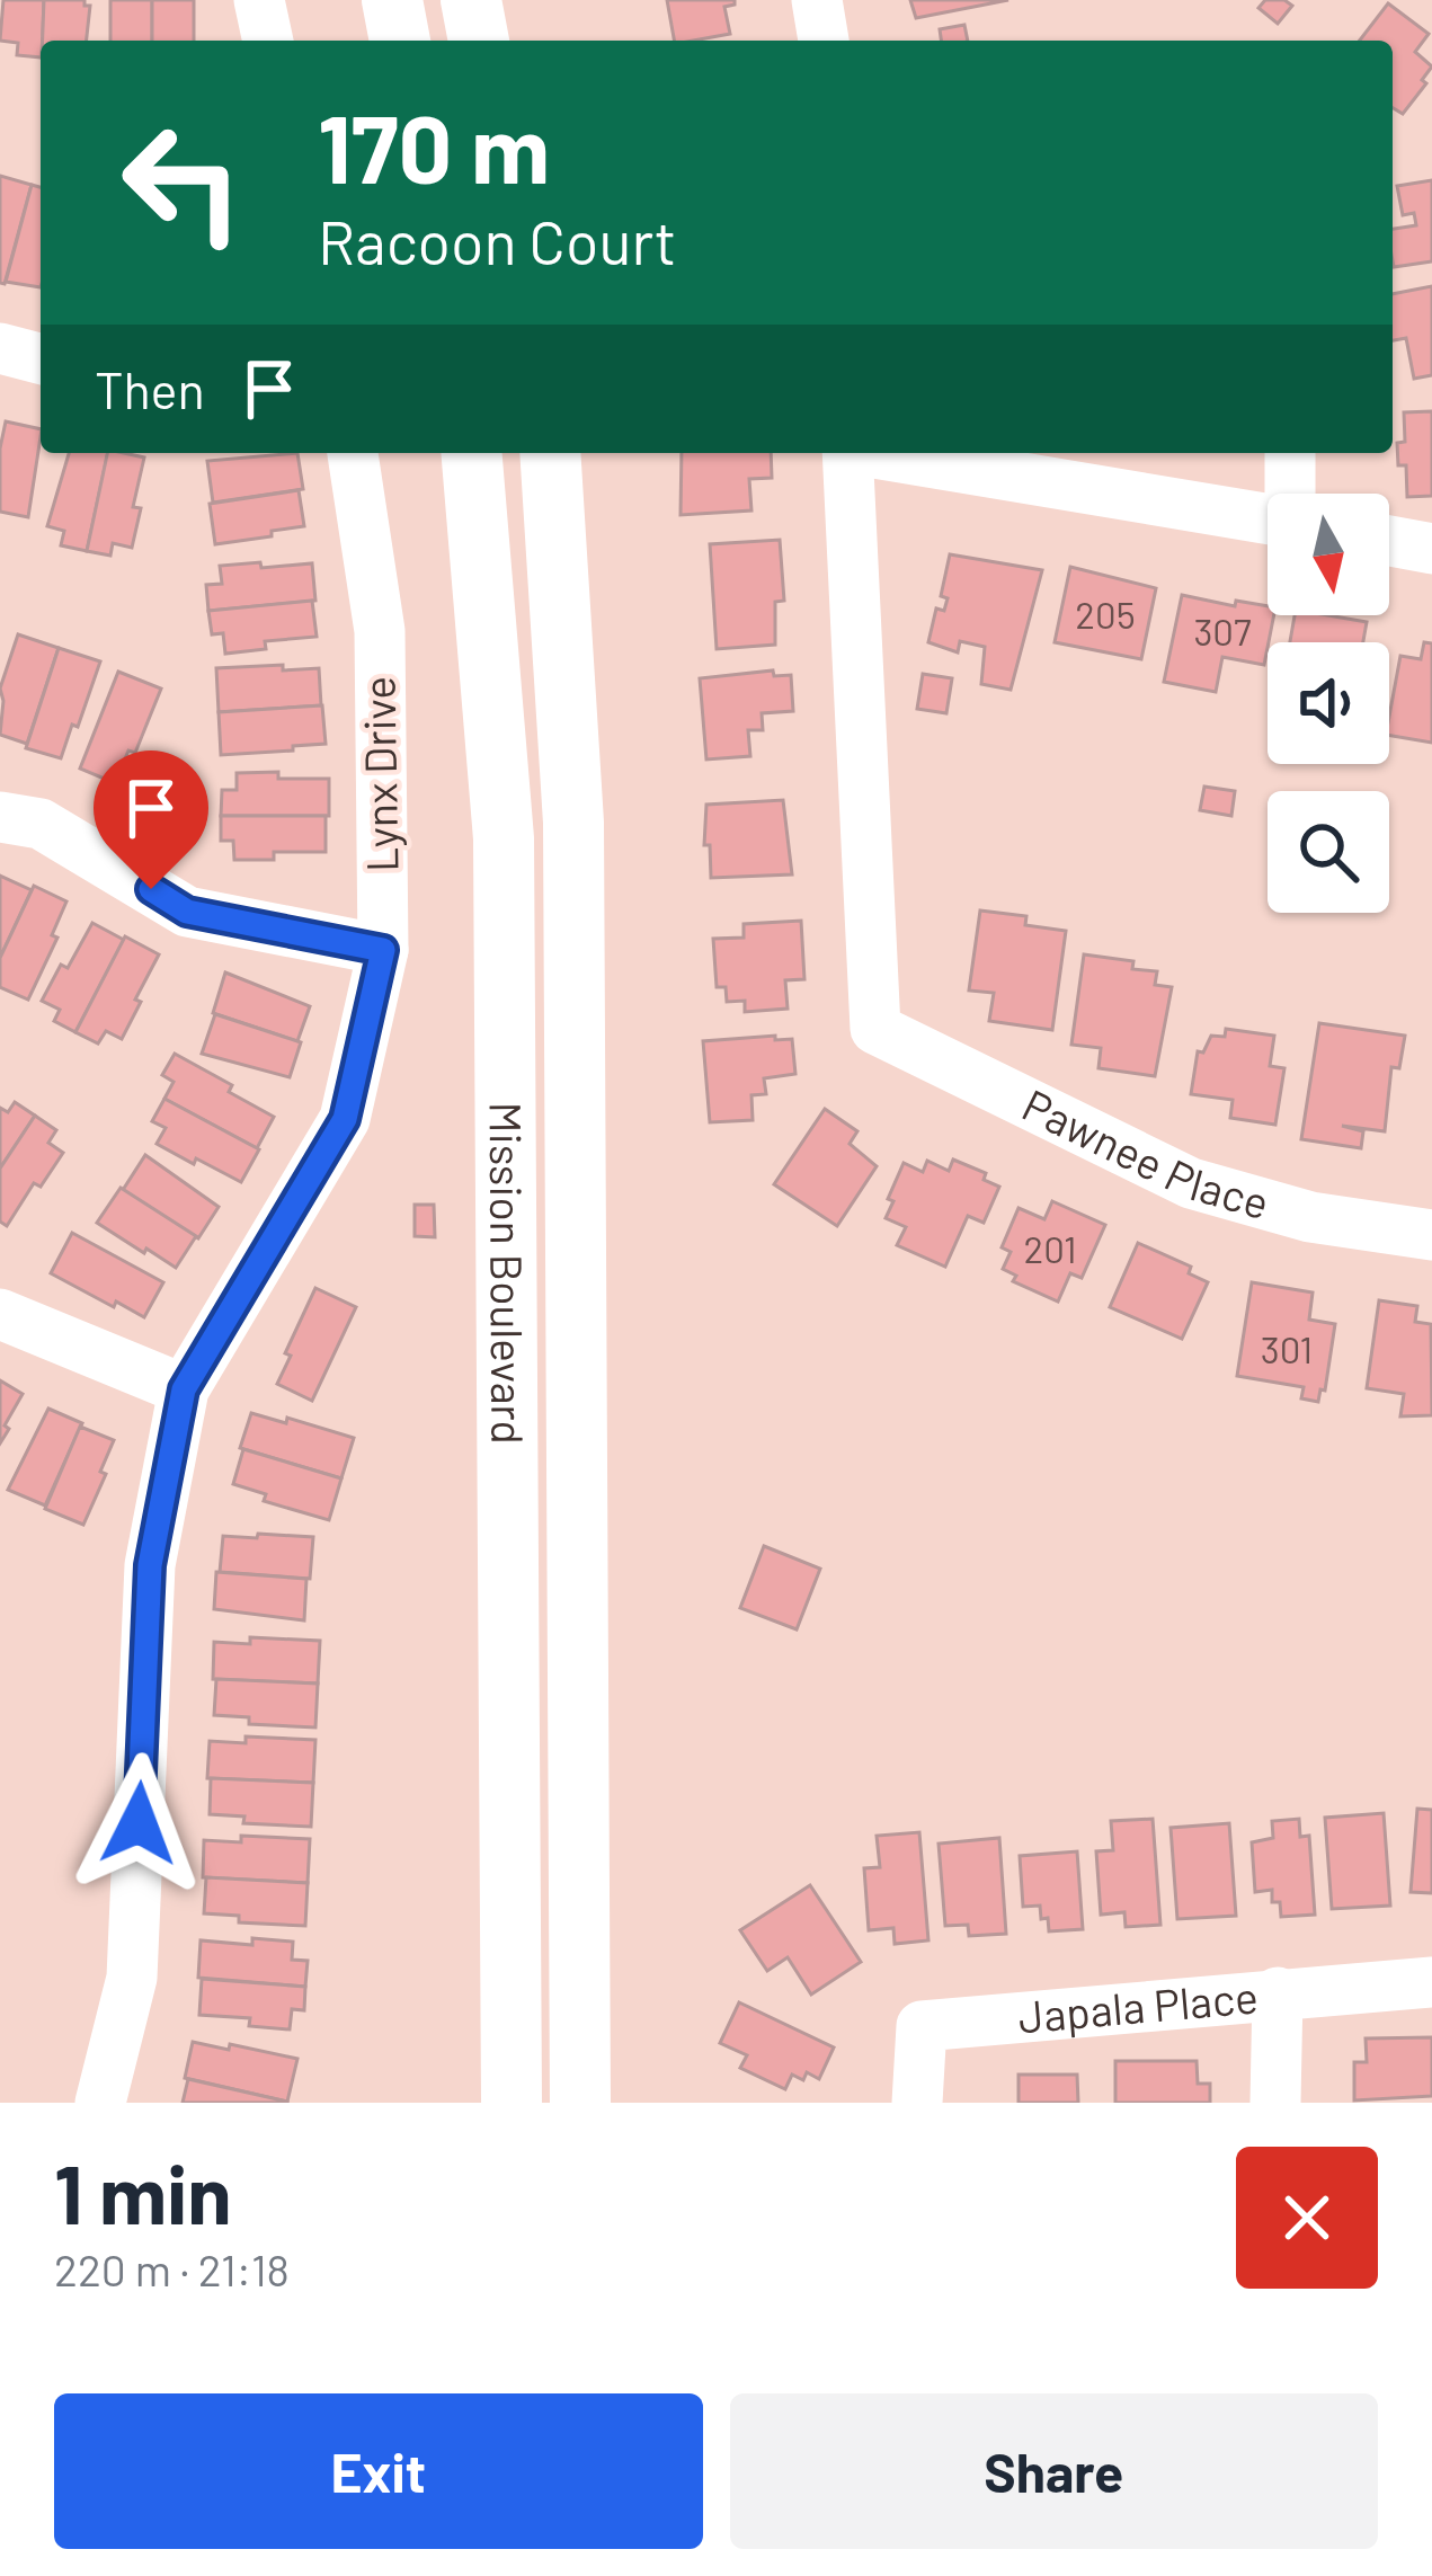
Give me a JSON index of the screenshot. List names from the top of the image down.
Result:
{
  "streets": {
    "main road": ["Mission Boulevard"],
    "street": ["Lynx Drive", "Pawnee Place", "Japala Place"]
  },
  "house_numbers": [
    "205",
    "307",
    "201",
    "301"
  ],
  "north": "bottom",
  "page": {
    "turn": ["170 m", "Racoon Court"],
    "then": "Then",
    "heading": ["1 min", "220 m · 21:18"],
    "buttons": ["Exit", "Share"]
  }
}
